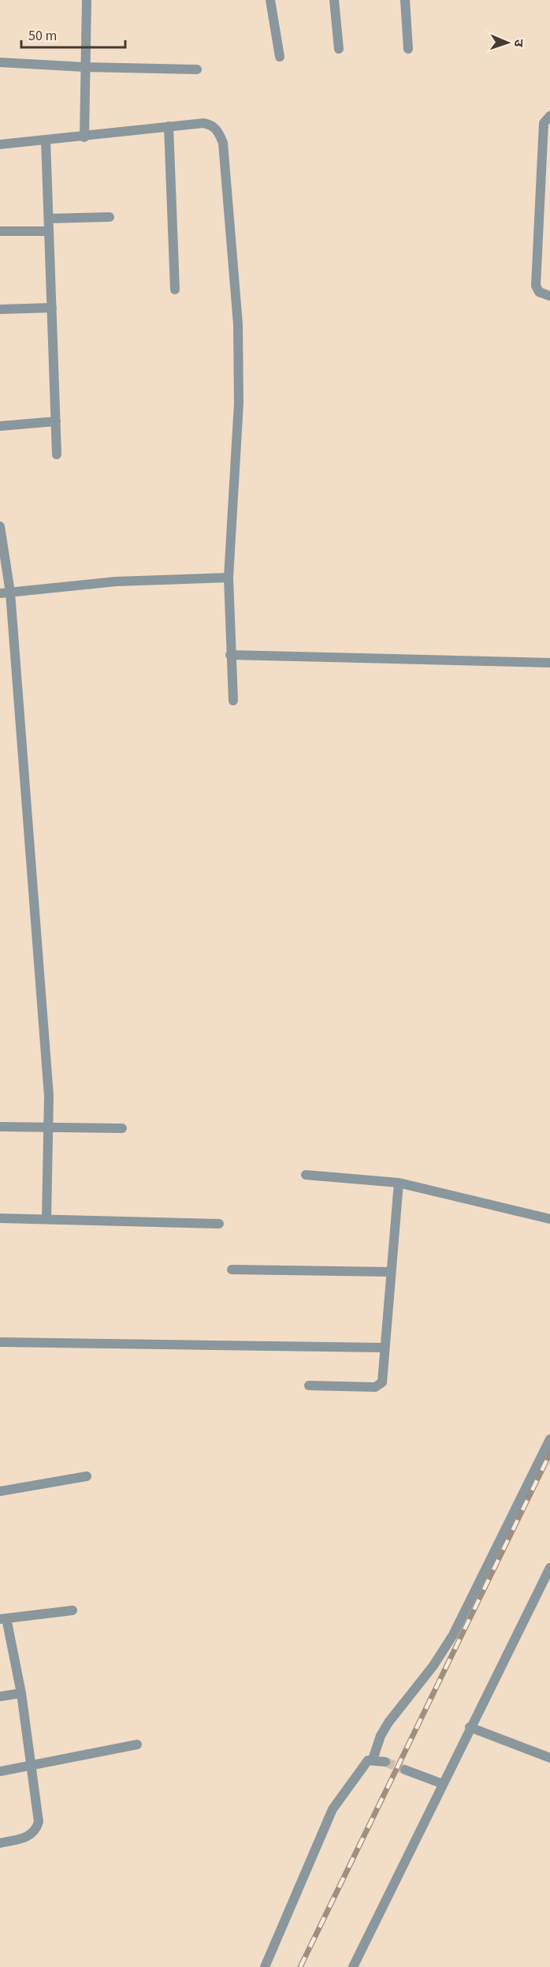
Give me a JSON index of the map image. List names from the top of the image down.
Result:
{
  "scale_bar": "50 m",
  "north": "right"
}
